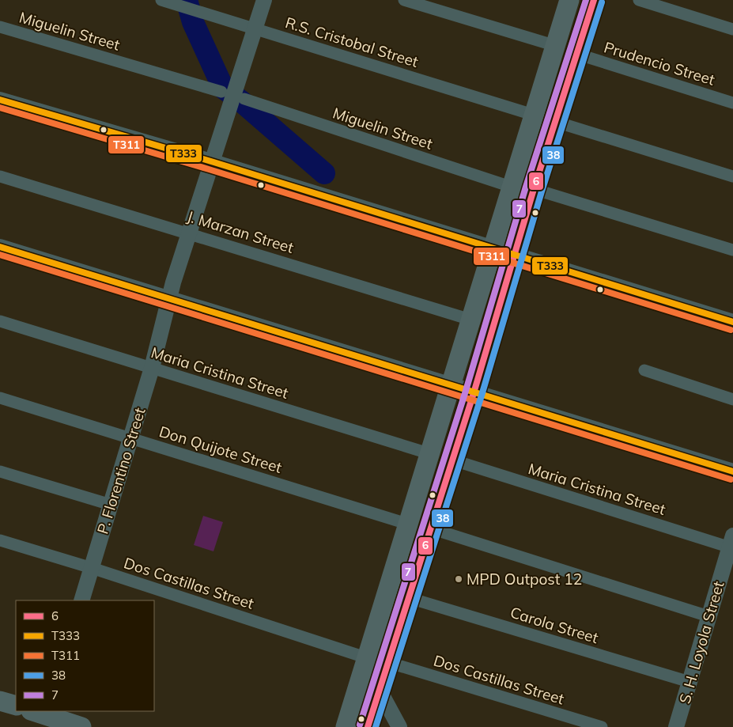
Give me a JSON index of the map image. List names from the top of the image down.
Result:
{
  "streets": {
    "street": [
      "Miguelin Street",
      "R.S. Cristobal Street",
      "Prudencio Street",
      "J. Marzan Street",
      "Maria Cristina Street",
      "Don Quijote Street",
      "P. Florentino Street",
      "Dos Castillas Street",
      "Carola Street",
      "S. H. Loyola Street"
    ]
  },
  "crossings": [
    ["R.S. Cristobal Street", "P. Florentino Street"],
    ["J. Marzan Street", "P. Florentino Street"],
    ["Maria Cristina Street", "P. Florentino Street"],
    ["Maria Cristina Street", "S. H. Loyola Street"],
    ["Don Quijote Street", "P. Florentino Street"],
    ["P. Florentino Street", "Dos Castillas Street"],
    ["Carola Street", "S. H. Loyola Street"]
  ],
  "places": ["MPD Outpost 12"],
  "lines": [
    "transit line 6",
    "transit line 7",
    "transit line 38",
    "transit line T333",
    "transit line T311"
  ],
  "legend": [
    "6",
    "T333",
    "T311",
    "38",
    "7"
  ]
}
